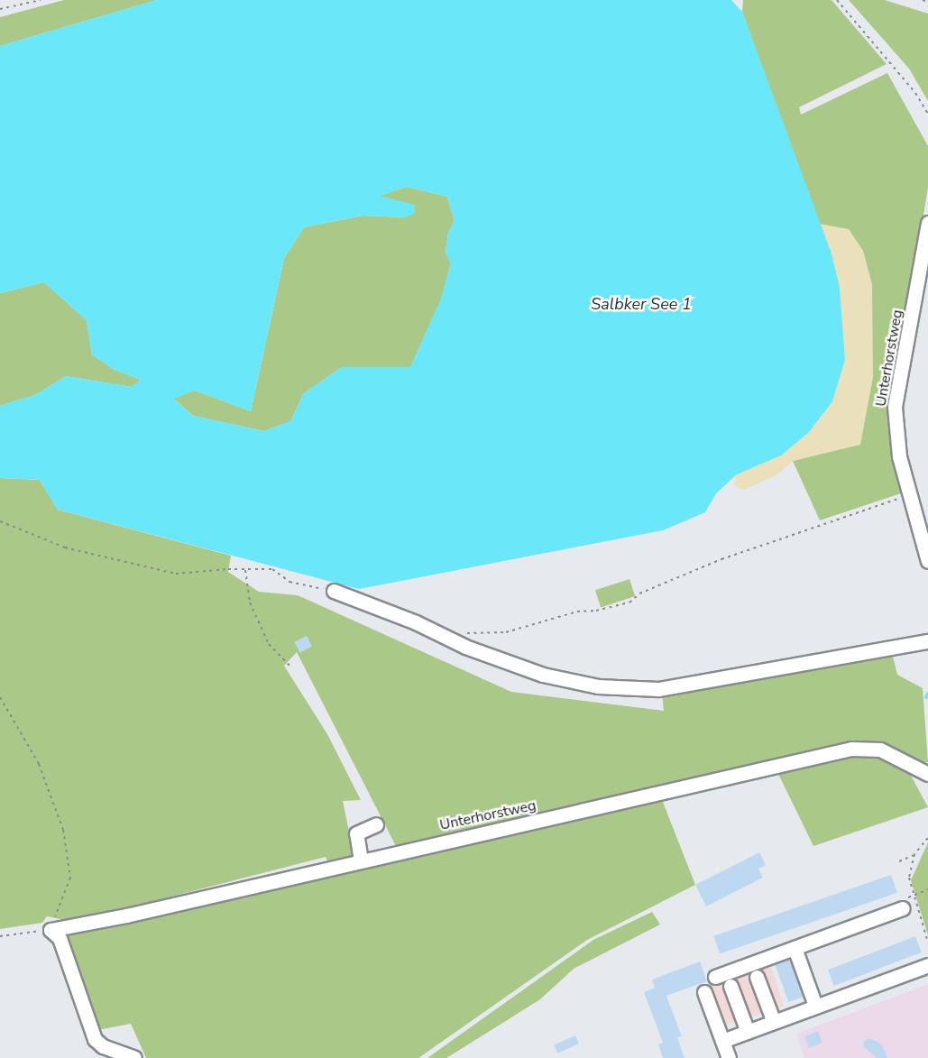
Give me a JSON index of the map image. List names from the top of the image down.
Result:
{
  "streets": {
    "street": ["Unterhorstweg"]
  },
  "water": ["Salbker See 1"]
}
